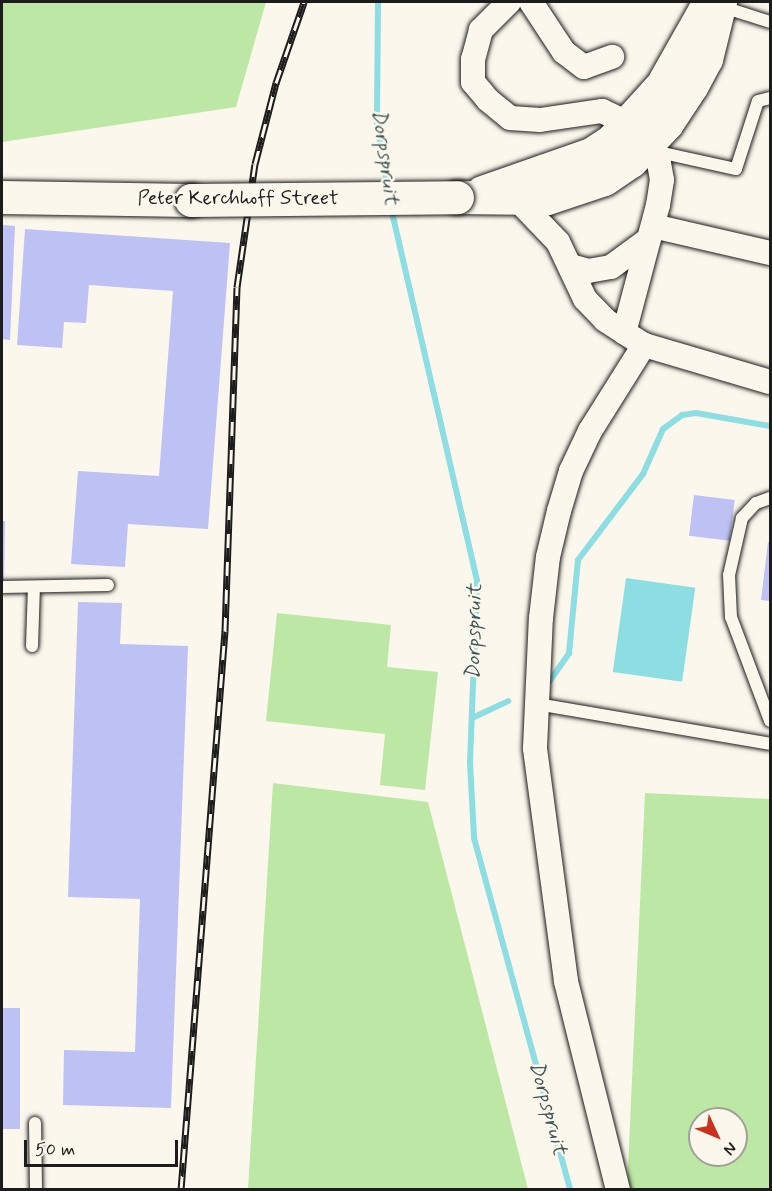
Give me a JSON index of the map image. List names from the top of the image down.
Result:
{
  "streets": {
    "street": ["Peter Kerchhoff Street"]
  },
  "water": ["Dorpspruit"],
  "scale_bar": "50 m",
  "north": "bottom right"
}
